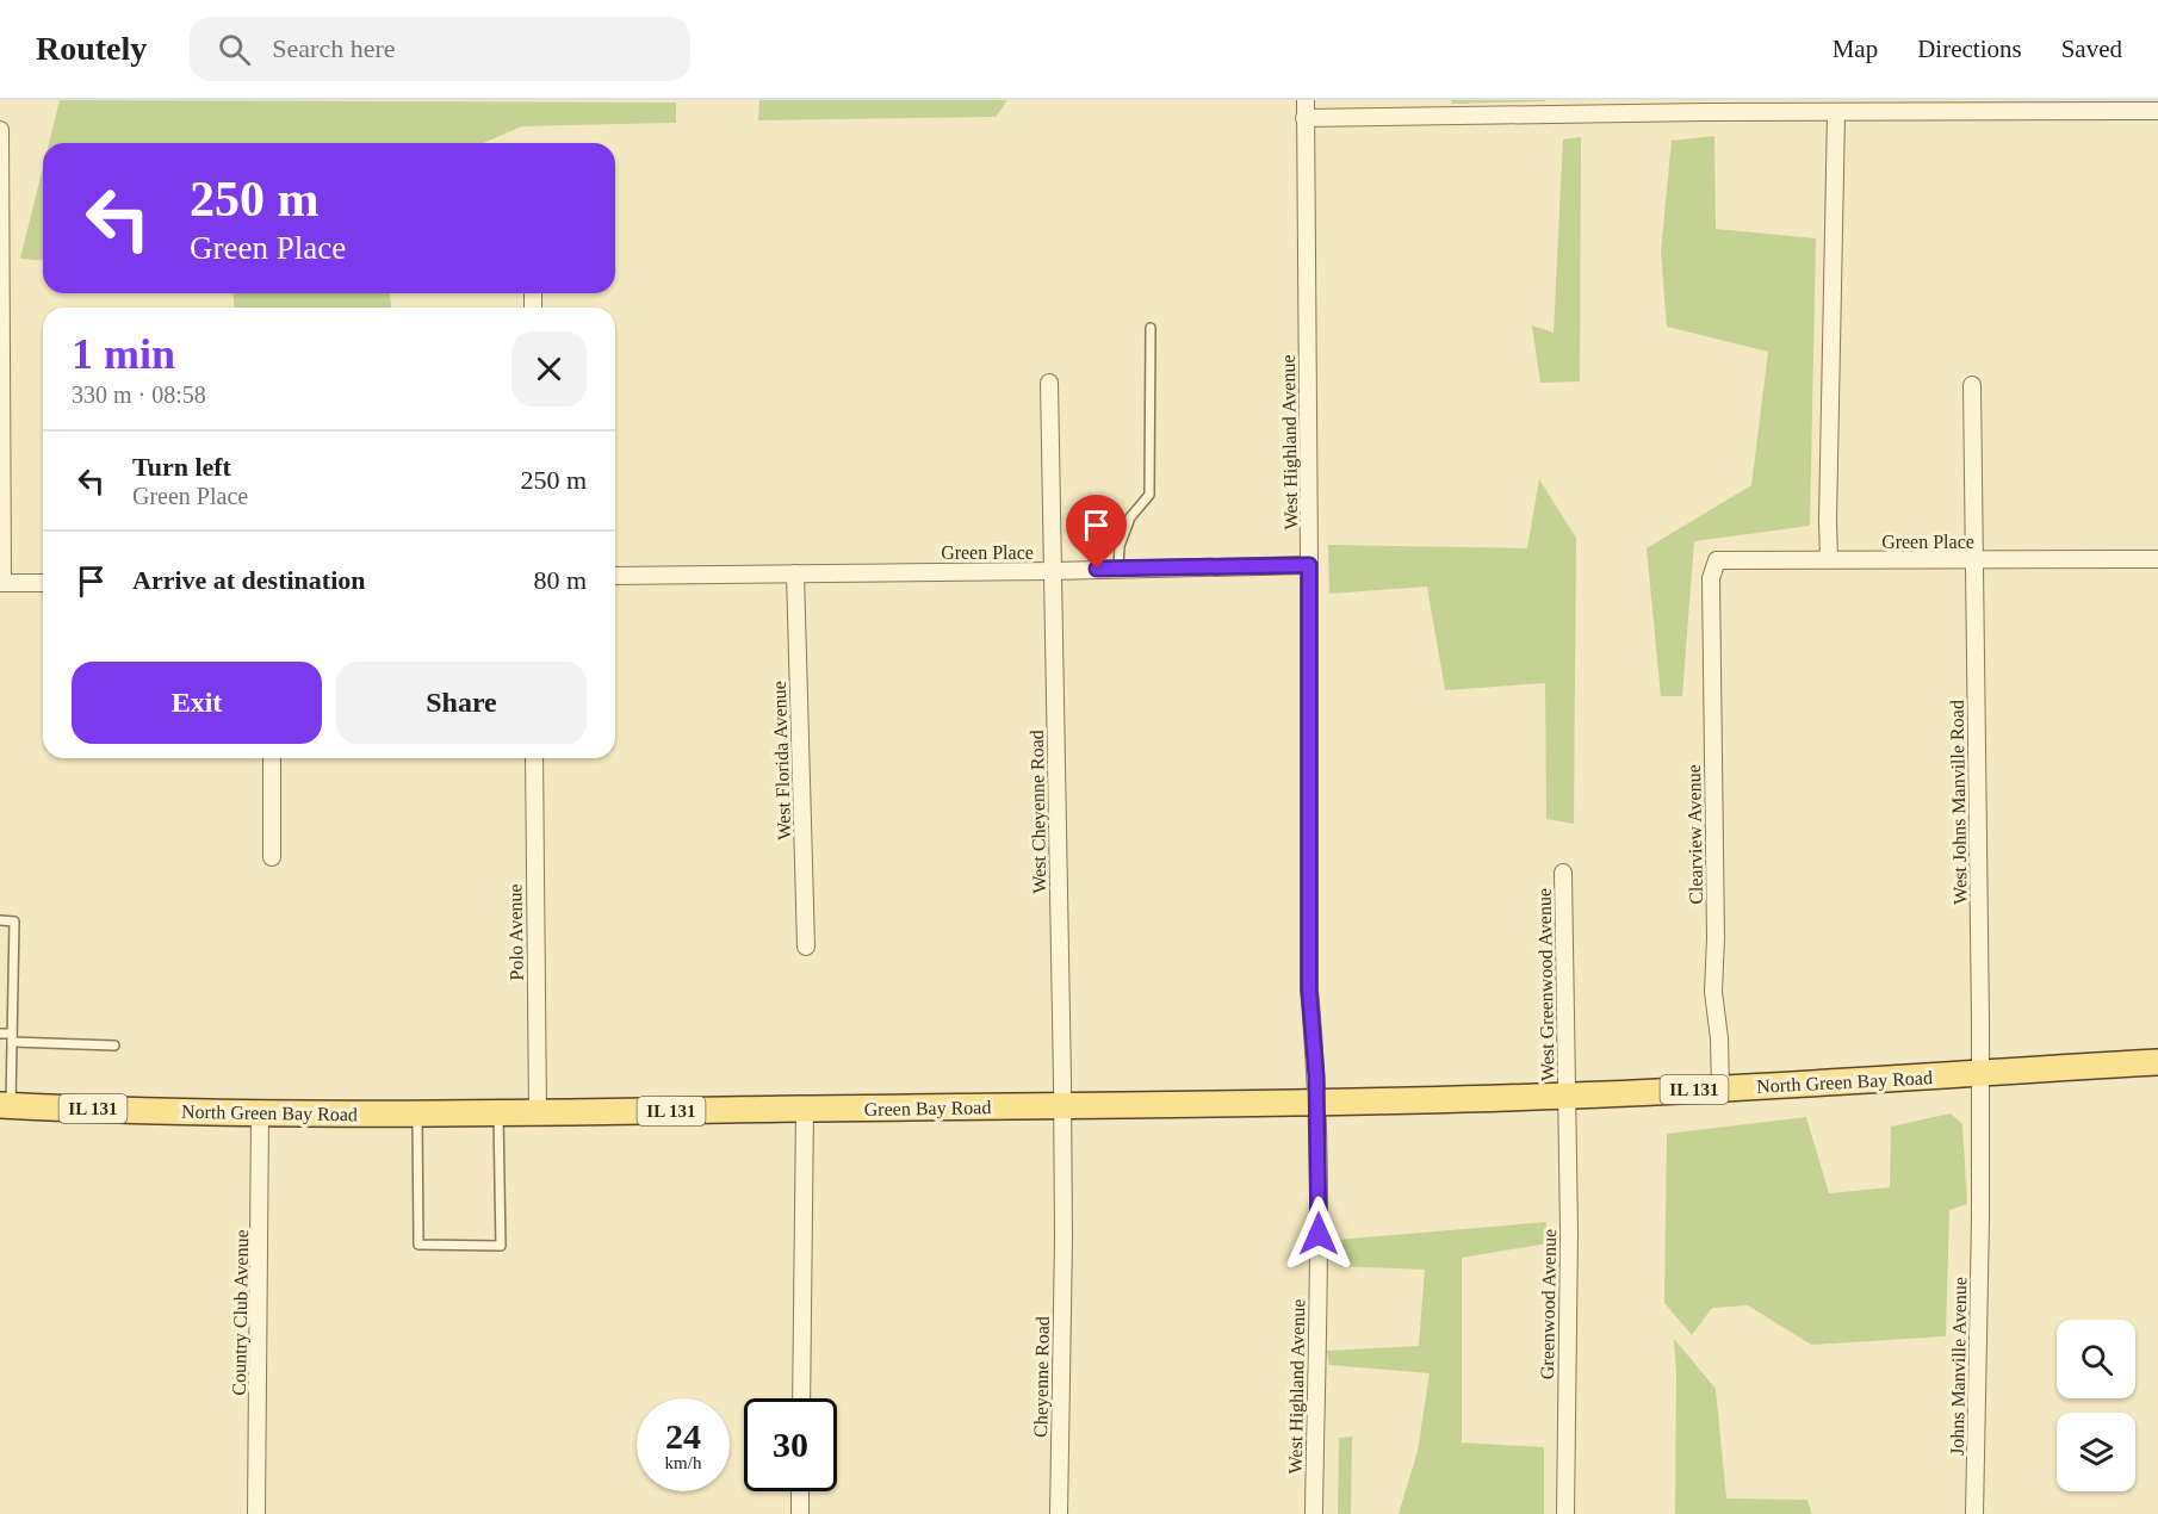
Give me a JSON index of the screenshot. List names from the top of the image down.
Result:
{
  "streets": {
    "main road": ["North Green Bay Road", "IL 131", "Green Bay Road"],
    "street": [
      "West Highland Avenue",
      "Green Place",
      "West Florida Avenue",
      "West Johns Manville Road",
      "West Cheyenne Road",
      "Clearview Avenue",
      "Polo Avenue",
      "West Greenwood Avenue",
      "Greenwood Avenue",
      "Country Club Avenue",
      "Johns Manville Avenue",
      "Cheyenne Road"
    ]
  },
  "crossings": [
    ["West Highland Avenue", "Green Place"],
    ["West Highland Avenue", "North Green Bay Road"],
    ["West Highland Avenue", "Green Bay Road"],
    ["Green Place", "West Florida Avenue"],
    ["Green Place", "West Johns Manville Road"],
    ["Green Place", "West Cheyenne Road"],
    ["Green Place", "Clearview Avenue"],
    ["West Johns Manville Road", "North Green Bay Road"],
    ["West Johns Manville Road", "Johns Manville Avenue"],
    ["West Cheyenne Road", "Green Bay Road"],
    ["West Cheyenne Road", "Cheyenne Road"],
    ["Clearview Avenue", "North Green Bay Road"],
    ["Polo Avenue", "North Green Bay Road"],
    ["Polo Avenue", "Green Bay Road"],
    ["West Greenwood Avenue", "North Green Bay Road"],
    ["West Greenwood Avenue", "Greenwood Avenue"],
    ["North Green Bay Road", "Green Bay Road"],
    ["North Green Bay Road", "Greenwood Avenue"],
    ["North Green Bay Road", "Country Club Avenue"]
  ],
  "page": {
    "header": "Routely",
    "search": "Search here",
    "nav": ["Map", "Directions", "Saved"],
    "turn": ["250 m", "Green Place"],
    "heading": ["1 min", "330 m · 08:58"],
    "list": [
      {
        "name": "Turn left",
        "note": "Green Place",
        "value": "250 m"
      },
      {
        "name": "Arrive at destination",
        "value": "80 m"
      }
    ],
    "buttons": ["Exit", "Share"],
    "speed": "24 km/h",
    "limit": "30"
  }
}
